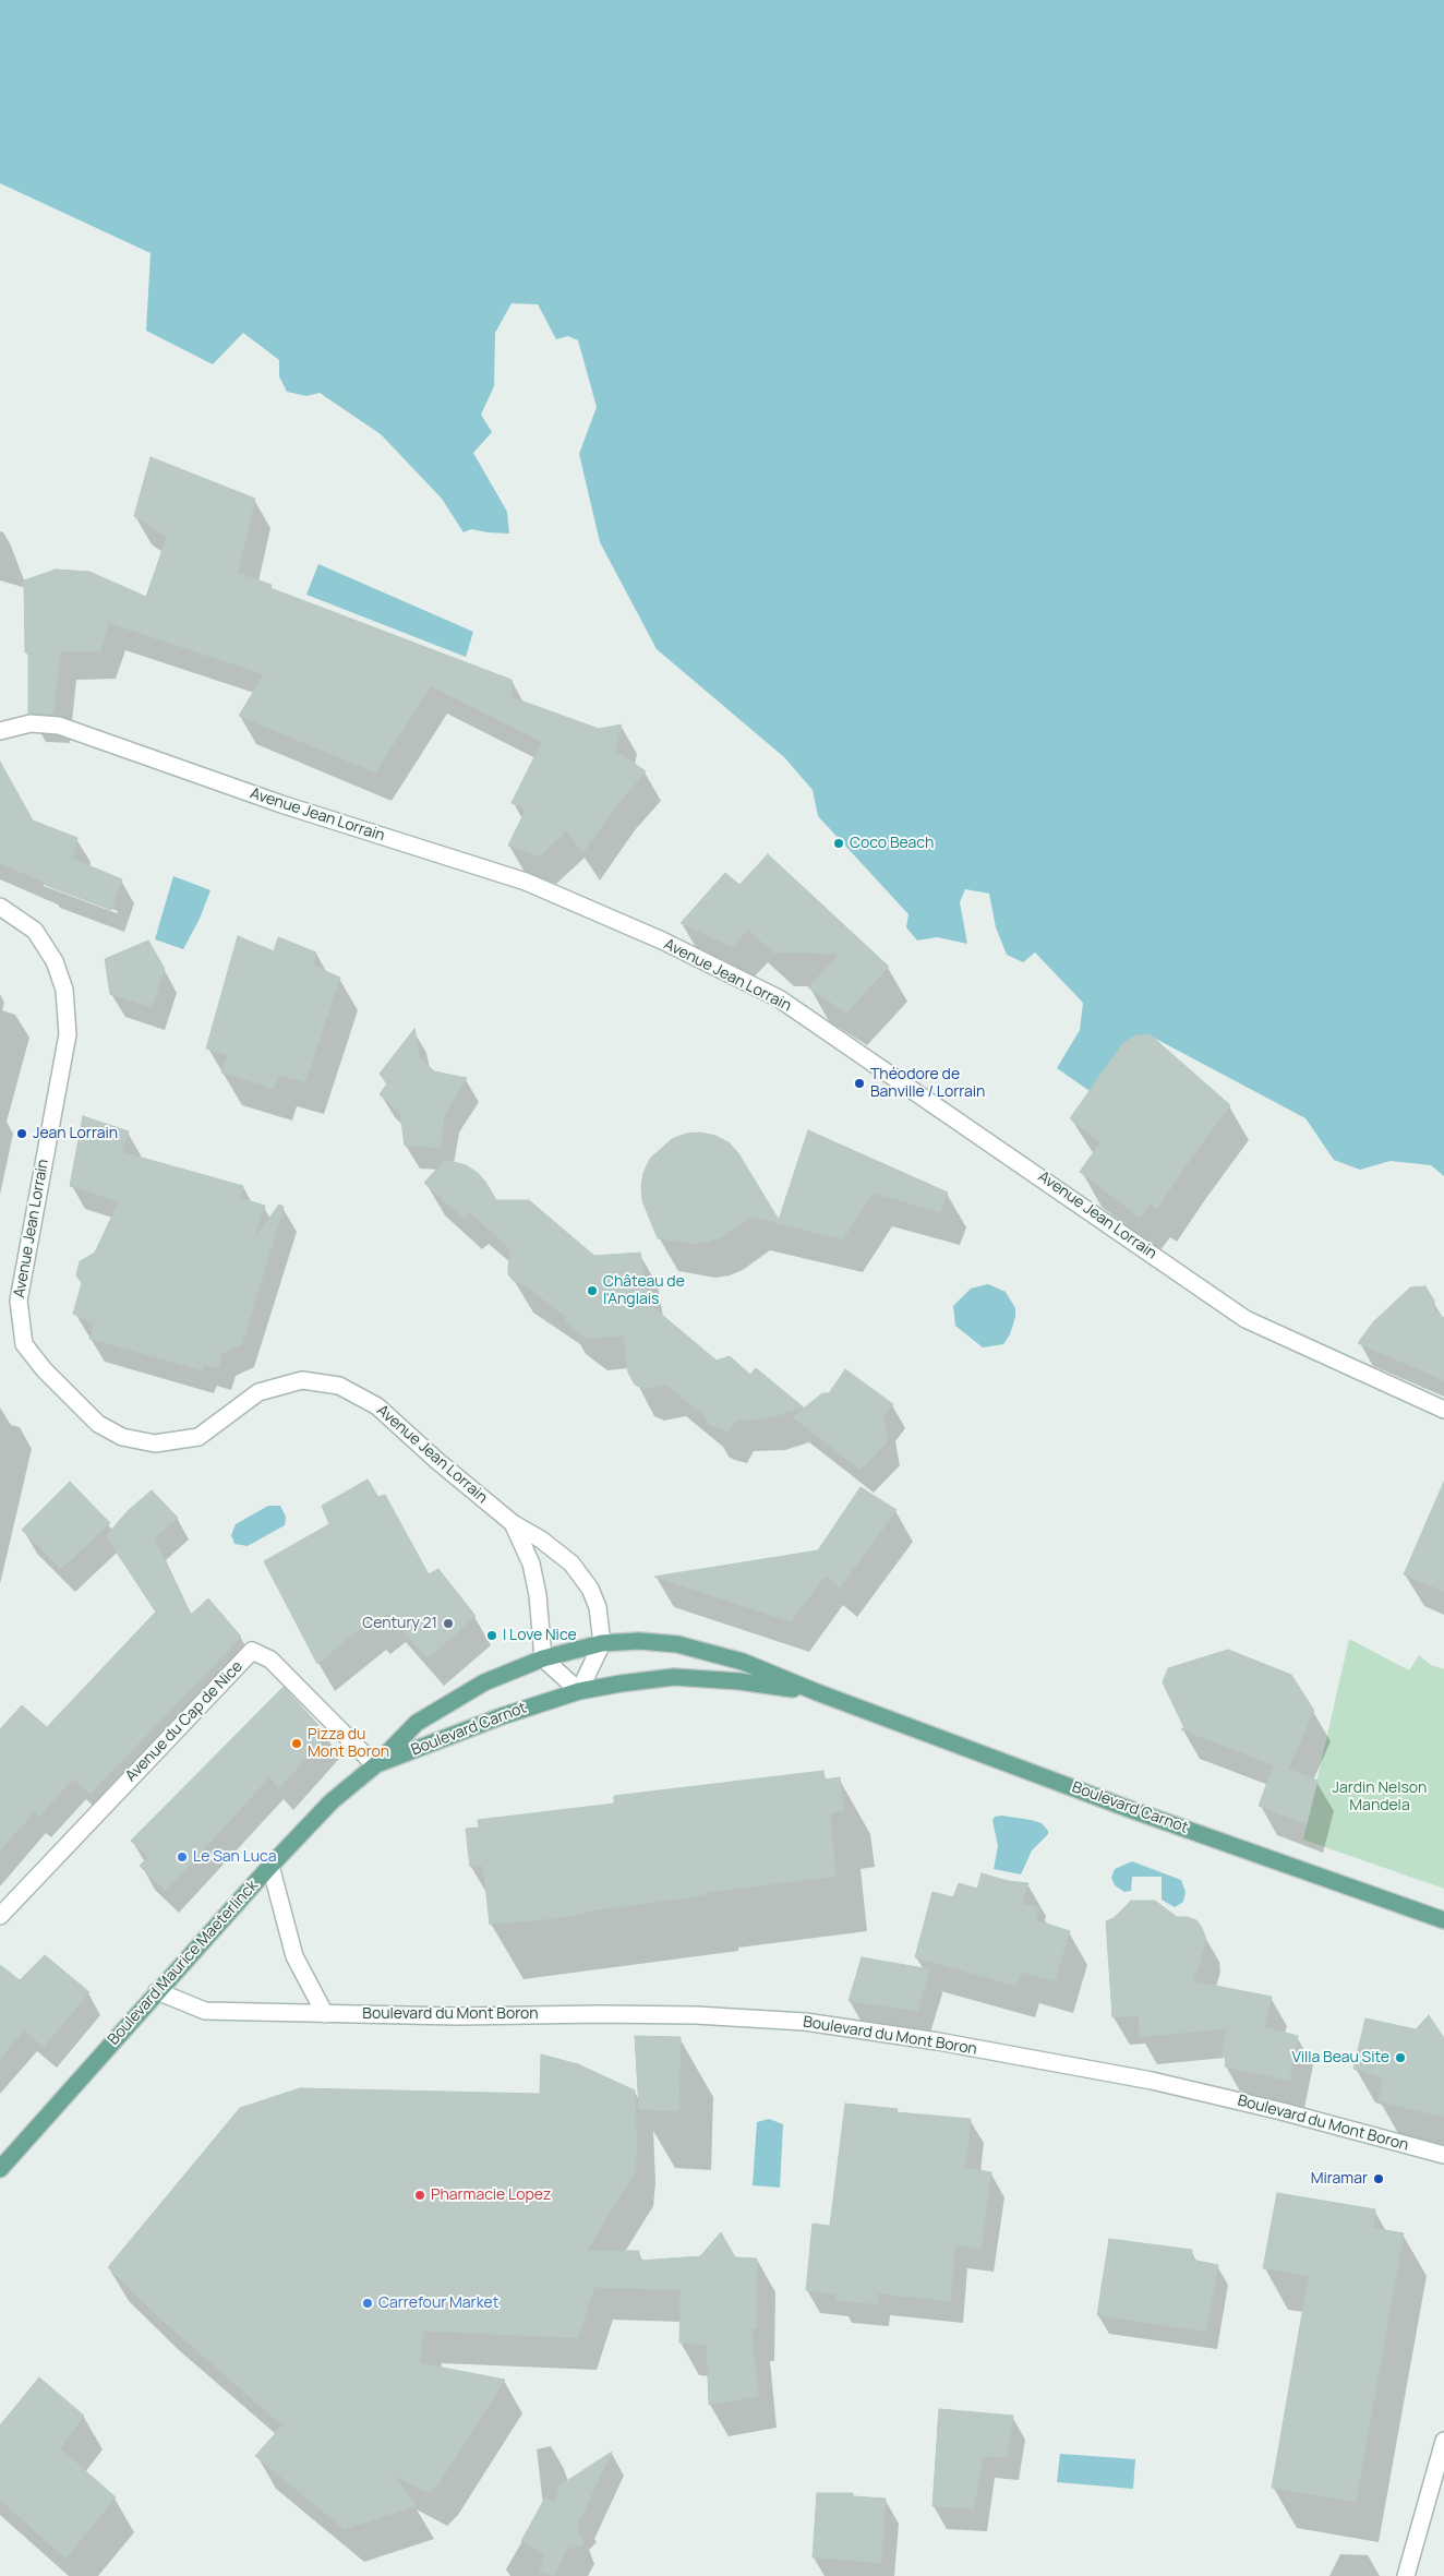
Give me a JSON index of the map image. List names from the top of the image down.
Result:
{
  "streets": {
    "main road": ["Boulevard Carnot", "Boulevard Maurice Maeterlinck"],
    "street": ["Avenue Jean Lorrain", "Avenue du Cap de Nice", "Boulevard du Mont Boron"]
  },
  "crossings": [
    ["Avenue Jean Lorrain", "Boulevard Carnot"],
    ["Avenue du Cap de Nice", "Boulevard Carnot"],
    ["Avenue du Cap de Nice", "Boulevard Maurice Maeterlinck"],
    ["Boulevard Carnot", "Boulevard Maurice Maeterlinck"],
    ["Boulevard Maurice Maeterlinck", "Boulevard du Mont Boron"]
  ],
  "parks": ["Jardin Nelson Mandela"],
  "places": [
    "Coco Beach",
    "Théodore de Banville / Lorrain",
    "Jean Lorrain",
    "Château de l'Anglais",
    "Century 21",
    "I Love Nice",
    "Pizza du Mont Boron",
    "Le San Luca",
    "Villa Beau Site",
    "Miramar",
    "Pharmacie Lopez",
    "Carrefour Market"
  ]
}
